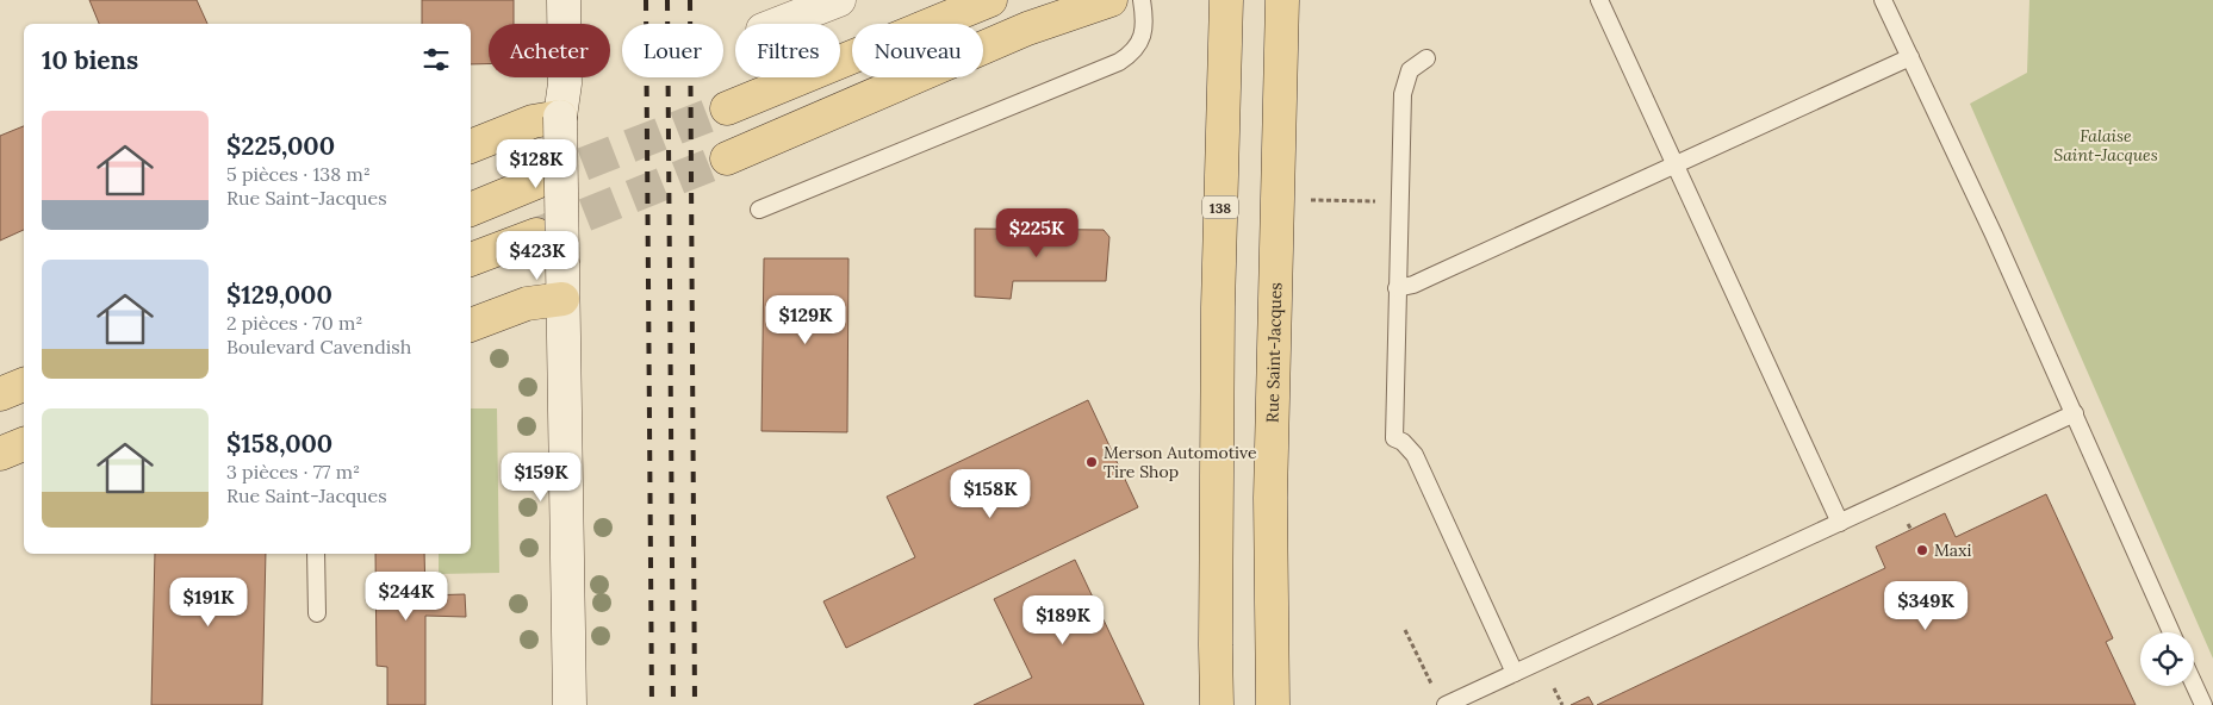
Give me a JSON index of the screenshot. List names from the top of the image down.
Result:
{
  "streets": {
    "main road": ["138", "Rue Saint-Jacques"]
  },
  "parks": ["Falaise Saint-Jacques"],
  "places": ["Merson Automotive Tire Shop", "Maxi"],
  "page": {
    "chip": [
      "Acheter",
      "Louer",
      "Filtres",
      "Nouveau"
    ],
    "heading": "10 biens",
    "list": [
      {
        "name": "$225,000",
        "note": "5 pièces · 138 m² · Rue Saint-Jacques"
      },
      {
        "name": "$129,000",
        "note": "2 pièces · 70 m² · Boulevard Cavendish"
      },
      {
        "name": "$158,000",
        "note": "3 pièces · 77 m² · Rue Saint-Jacques"
      }
    ],
    "price": [
      "$128K",
      "$225K",
      "$423K",
      "$129K",
      "$159K",
      "$158K",
      "$244K",
      "$191K",
      "$349K",
      "$189K"
    ]
  }
}
